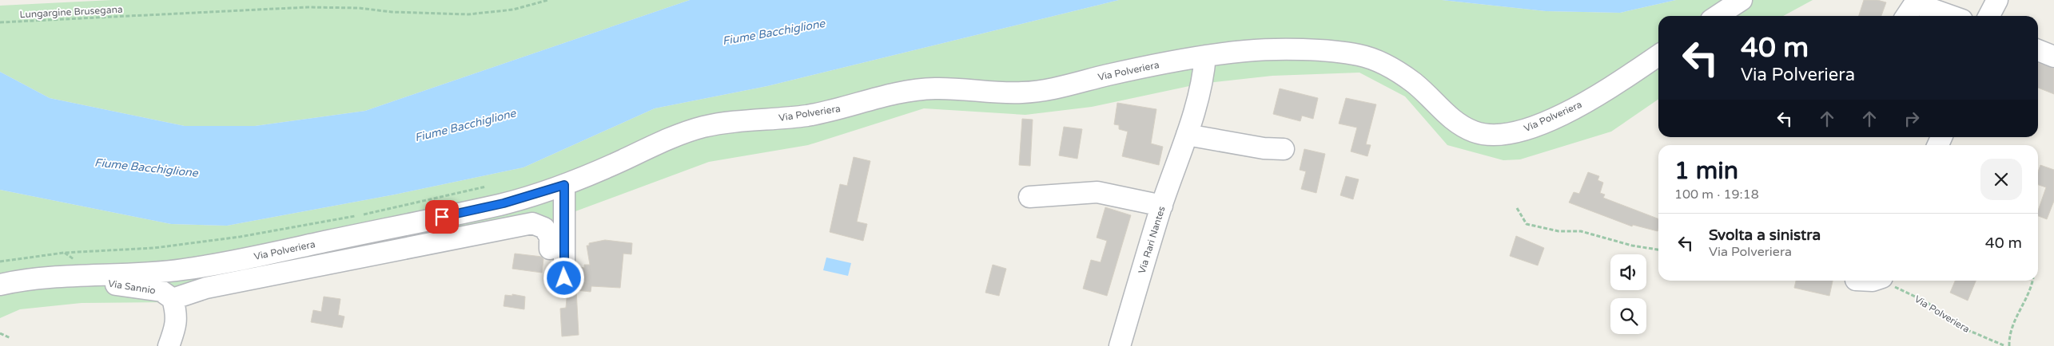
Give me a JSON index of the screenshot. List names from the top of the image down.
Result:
{
  "streets": {
    "street": ["Via Polveriera", "Via Rari Nantes", "Via Sannio"],
    "path": ["Lungargine Brusegana"]
  },
  "crossings": [
    ["Via Polveriera", "Via Rari Nantes"],
    ["Via Polveriera", "Via Sannio"]
  ],
  "water": ["Fiume Bacchiglione"],
  "page": {
    "turn": ["40 m", "Via Polveriera"],
    "heading": ["1 min", "100 m · 19:18"],
    "list": [
      {
        "name": "Svolta a sinistra",
        "note": "Via Polveriera",
        "value": "40 m"
      }
    ]
  }
}
